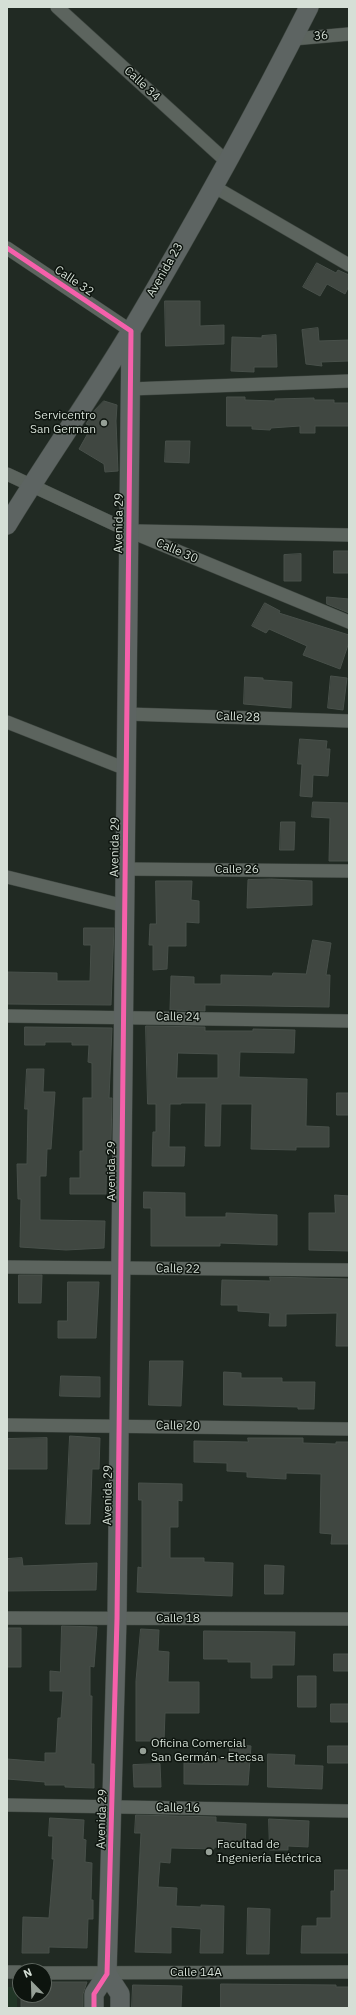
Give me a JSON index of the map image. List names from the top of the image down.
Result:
{
  "streets": {
    "street": [
      "36",
      "Calle 34",
      "Avenida 23",
      "Calle 32",
      "Avenida 29",
      "Calle 30",
      "Calle 28",
      "Calle 26",
      "Calle 24",
      "Calle 22",
      "Calle 20",
      "Calle 18",
      "Calle 16",
      "Calle 14A"
    ]
  },
  "crossings": [
    ["36", "Avenida 23"],
    ["Calle 34", "Avenida 23"],
    ["Avenida 23", "Calle 32"],
    ["Avenida 23", "Avenida 29"],
    ["Avenida 23", "Calle 30"],
    ["Calle 32", "Avenida 29"],
    ["Avenida 29", "Calle 30"],
    ["Avenida 29", "Calle 28"],
    ["Avenida 29", "Calle 26"],
    ["Avenida 29", "Calle 24"],
    ["Avenida 29", "Calle 22"],
    ["Avenida 29", "Calle 20"],
    ["Avenida 29", "Calle 18"],
    ["Avenida 29", "Calle 16"],
    ["Avenida 29", "Calle 14A"]
  ],
  "places": ["Servicentro San German", "Oficina Comercial San Germán - Etecsa", "Facultad de Ingeniería Eléctrica"],
  "north": "top left"
}
